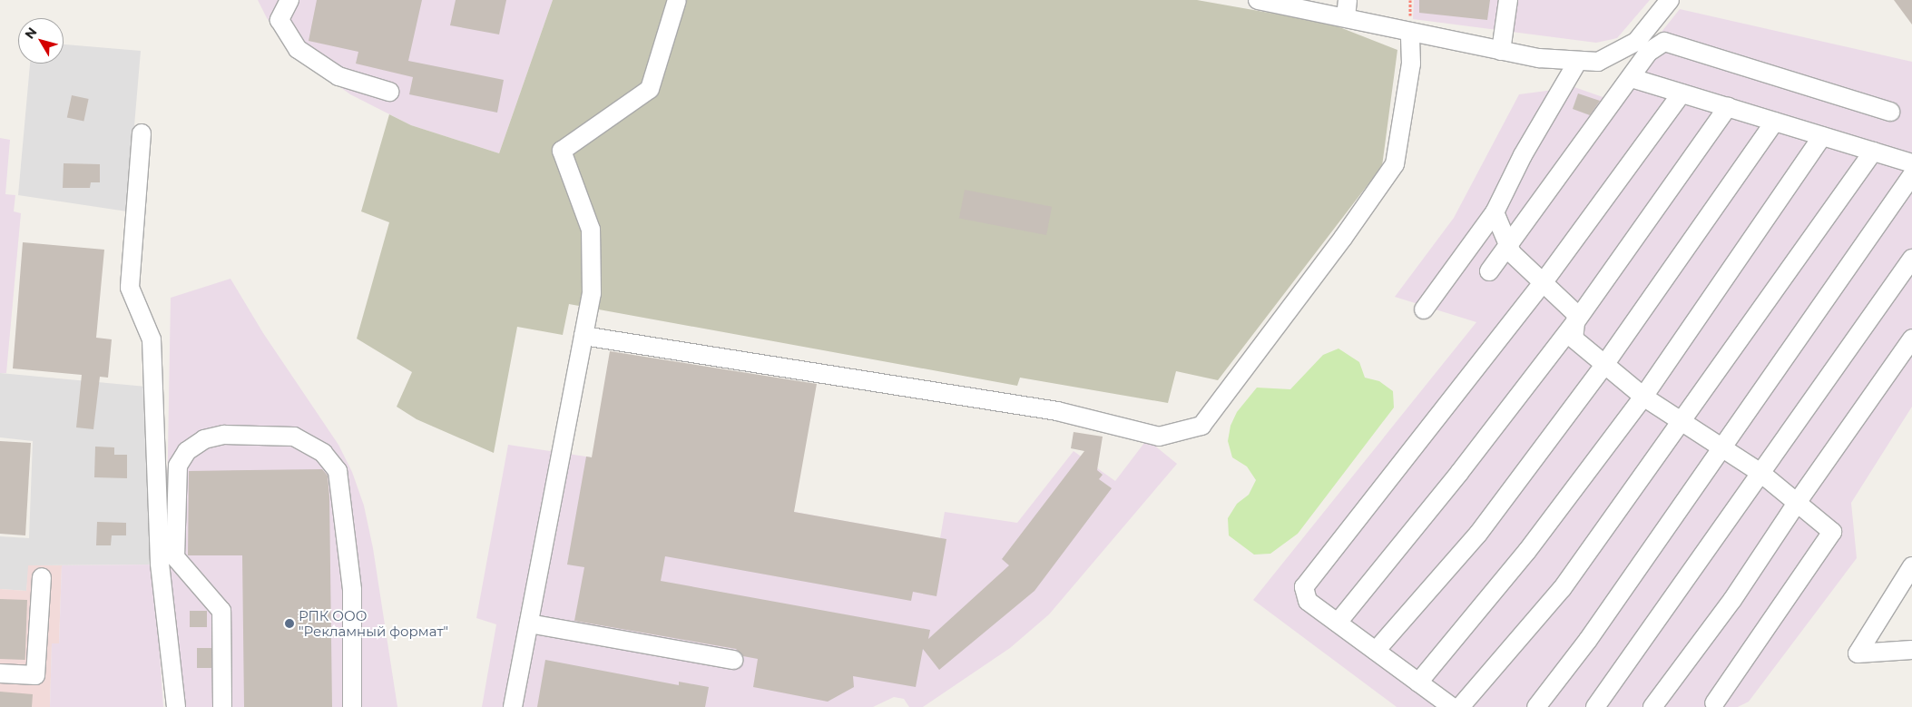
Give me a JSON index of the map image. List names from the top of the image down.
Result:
{
  "places": ["РПК ООО \"Рекламный формат\""],
  "north": "top left"
}
